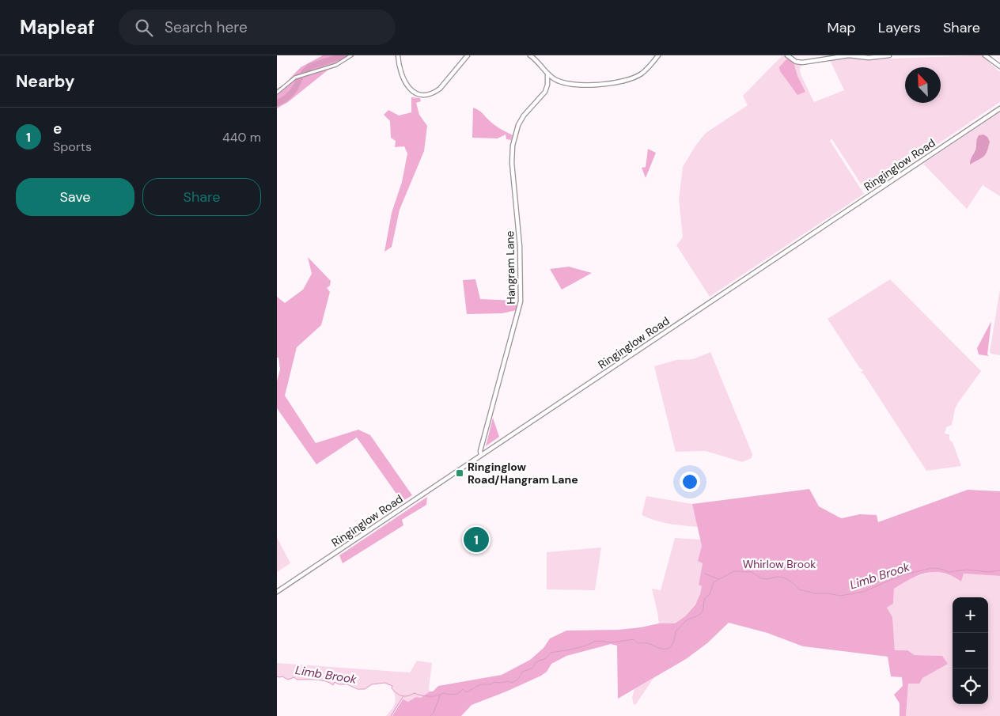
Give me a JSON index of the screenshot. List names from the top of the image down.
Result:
{
  "streets": {
    "street": ["Ringinglow Road", "Hangram Lane"]
  },
  "crossings": [
    ["Ringinglow Road", "Hangram Lane"]
  ],
  "water": ["Limb Brook"],
  "parks": ["Whirlow Brook"],
  "places": {
    "transit": ["Ringinglow Road/Hangram Lane"]
  },
  "north": "top left",
  "page": {
    "header": "Mapleaf",
    "search": "Search here",
    "nav": ["Map", "Layers", "Share"],
    "heading": "Nearby",
    "list": [
      {
        "mark": "1",
        "name": "e",
        "note": "Sports",
        "value": "440 m"
      }
    ],
    "buttons": ["Save", "Share"],
    "pins": "1",
    "map_buttons": ["+", "−"]
  }
}
